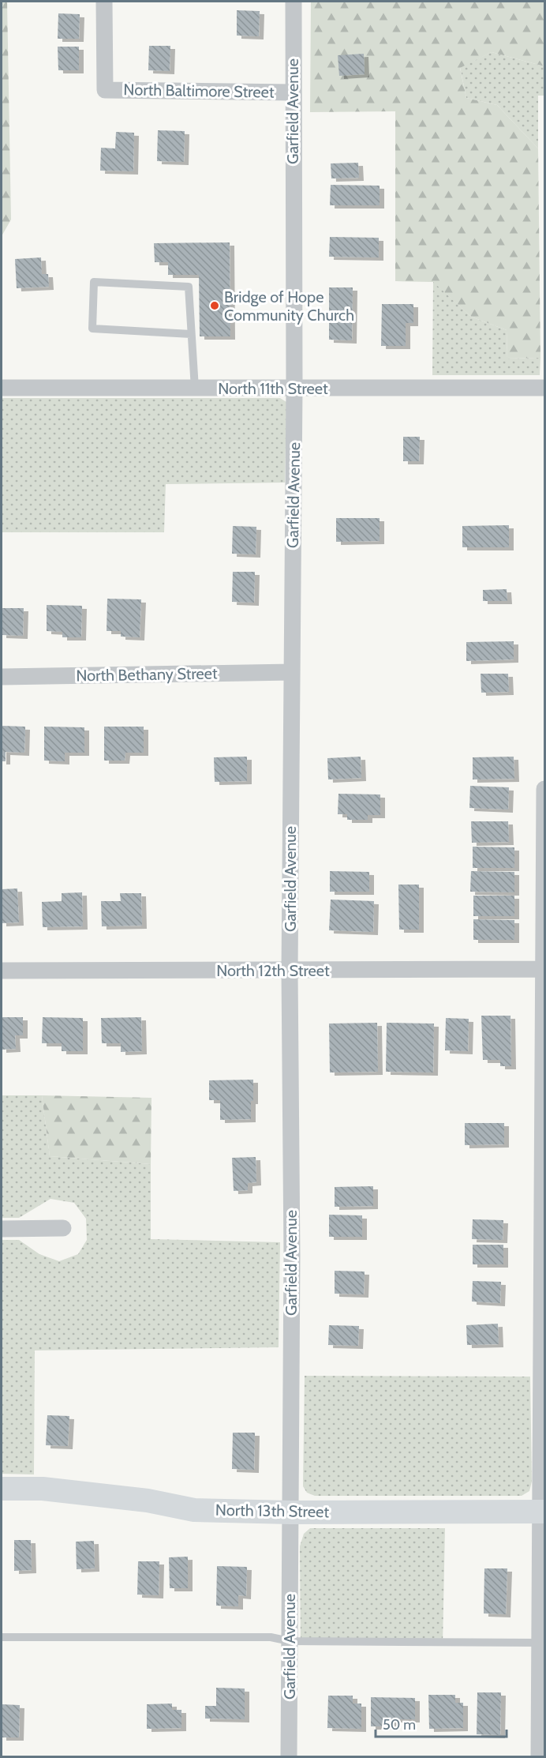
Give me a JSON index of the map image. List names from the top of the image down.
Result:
{
  "streets": {
    "street": [
      "North Baltimore Street",
      "Garfield Avenue",
      "North 11th Street",
      "North Bethany Street",
      "North 12th Street",
      "North 13th Street"
    ]
  },
  "crossings": [
    ["North Baltimore Street", "Garfield Avenue"],
    ["Garfield Avenue", "North 11th Street"],
    ["Garfield Avenue", "North Bethany Street"],
    ["Garfield Avenue", "North 12th Street"],
    ["Garfield Avenue", "North 13th Street"]
  ],
  "places": ["Bridge of Hope Community Church"],
  "scale_bar": "50 m"
}
